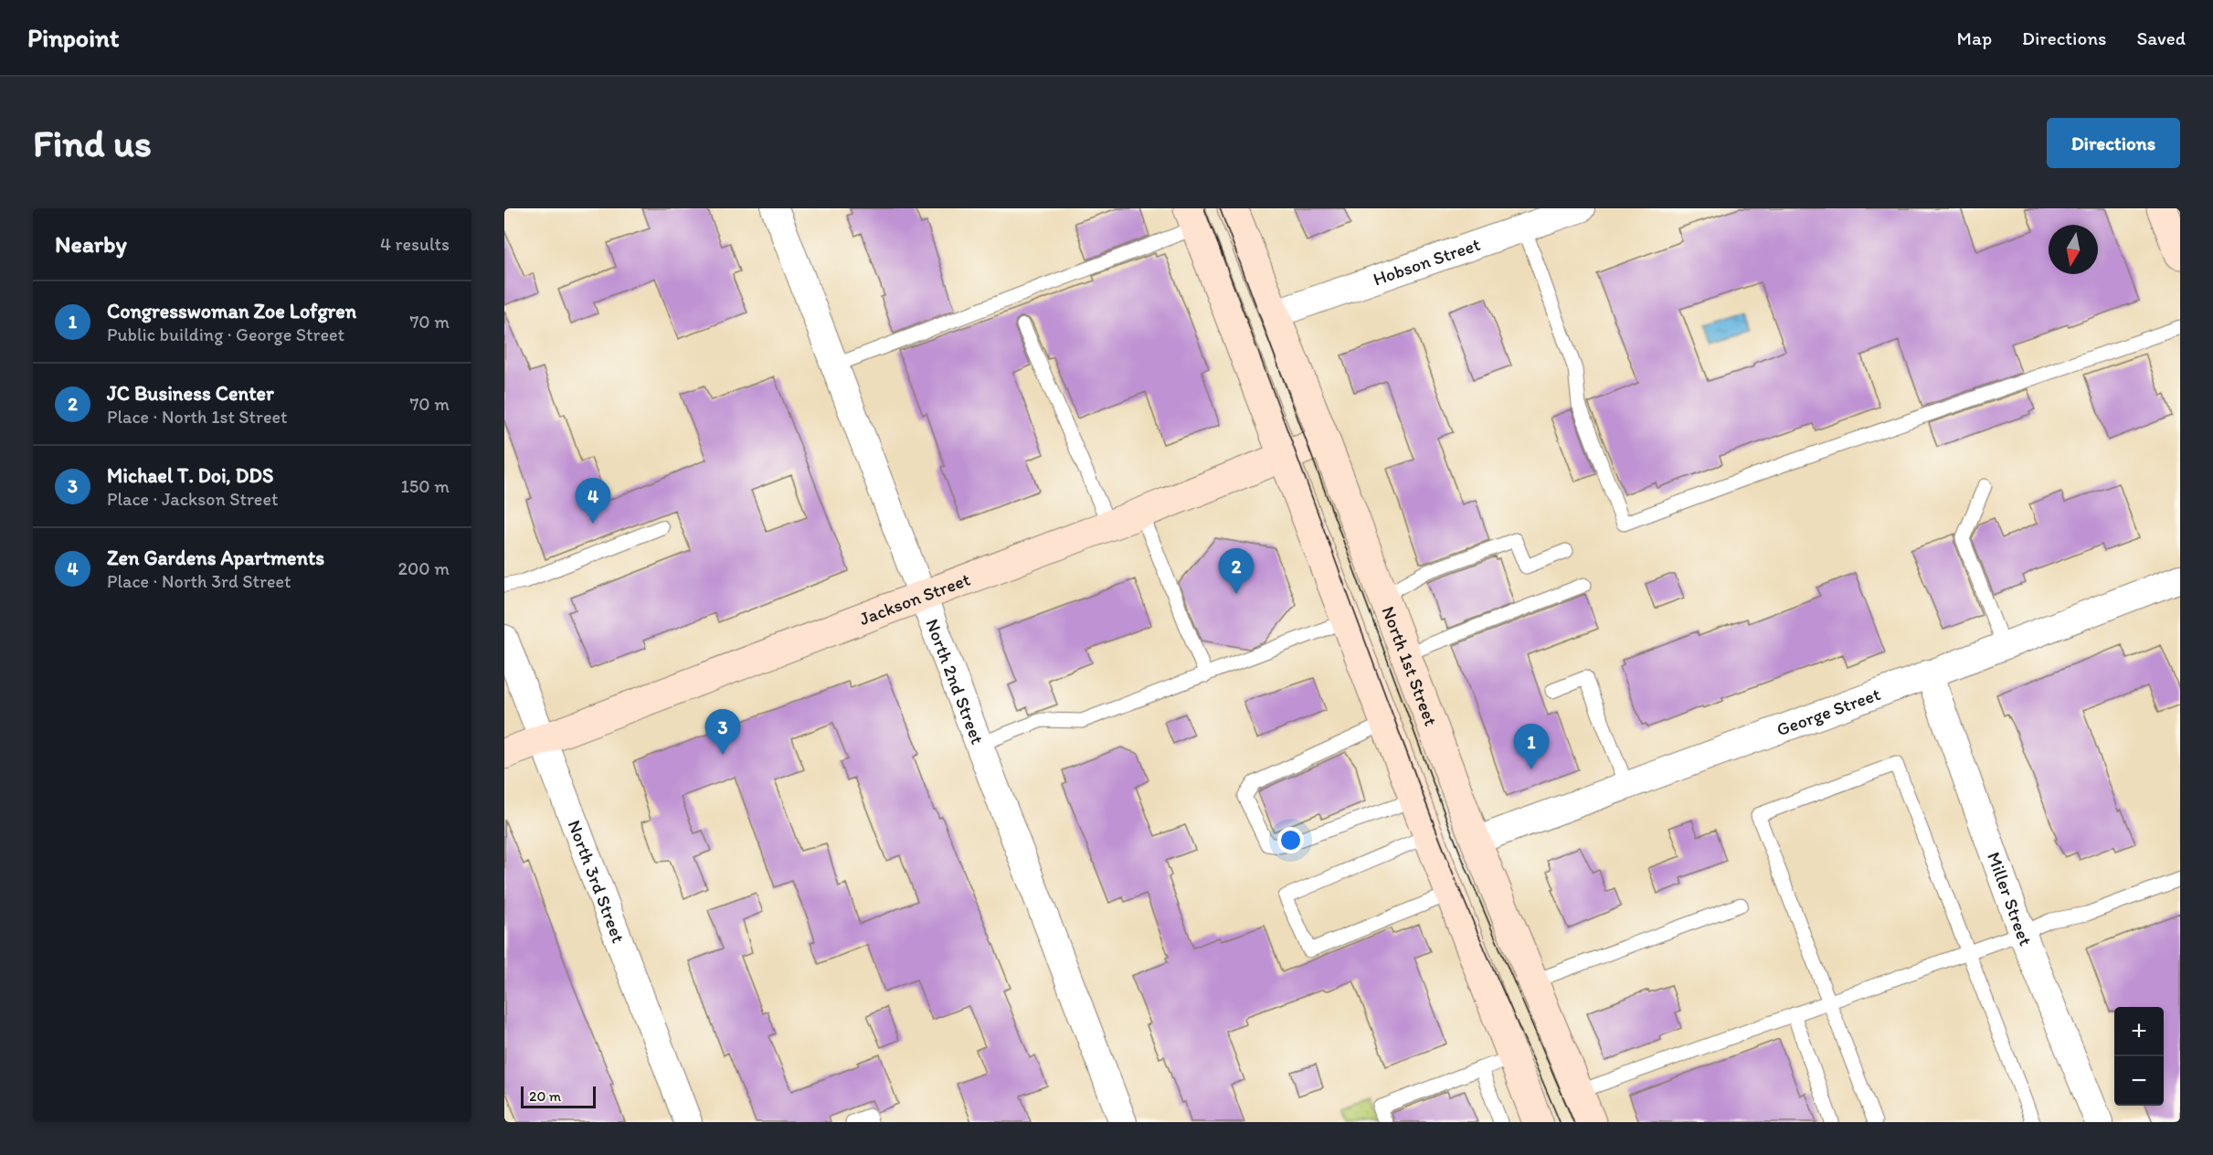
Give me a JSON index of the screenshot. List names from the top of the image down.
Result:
{
  "streets": {
    "main road": ["Jackson Street", "North 1st Street"],
    "street": [
      "Hobson Street",
      "North 2nd Street",
      "George Street",
      "North 3rd Street",
      "Miller Street"
    ]
  },
  "crossings": [
    ["Hobson Street", "North 1st Street"],
    ["Jackson Street", "North 1st Street"],
    ["Jackson Street", "North 2nd Street"],
    ["Jackson Street", "North 3rd Street"],
    ["North 1st Street", "George Street"],
    ["George Street", "Miller Street"]
  ],
  "scale_bar": "20 m",
  "north": "bottom",
  "page": {
    "header": "Pinpoint",
    "nav": ["Map", "Directions", "Saved"],
    "buttons": "Directions",
    "title": "Find us",
    "heading": ["Nearby", "4 results"],
    "list": [
      {
        "mark": "1",
        "name": "Congresswoman Zoe Lofgren",
        "note": "Public building · George Street",
        "value": "70 m"
      },
      {
        "mark": "2",
        "name": "JC Business Center",
        "note": "Place · North 1st Street",
        "value": "70 m"
      },
      {
        "mark": "3",
        "name": "Michael T. Doi, DDS",
        "note": "Place · Jackson Street",
        "value": "150 m"
      },
      {
        "mark": "4",
        "name": "Zen Gardens Apartments",
        "note": "Place · North 3rd Street",
        "value": "200 m"
      }
    ],
    "pins": [
      "4",
      "2",
      "3",
      "1"
    ],
    "map_buttons": ["+", "−"],
    "scale": "20 m"
  }
}
